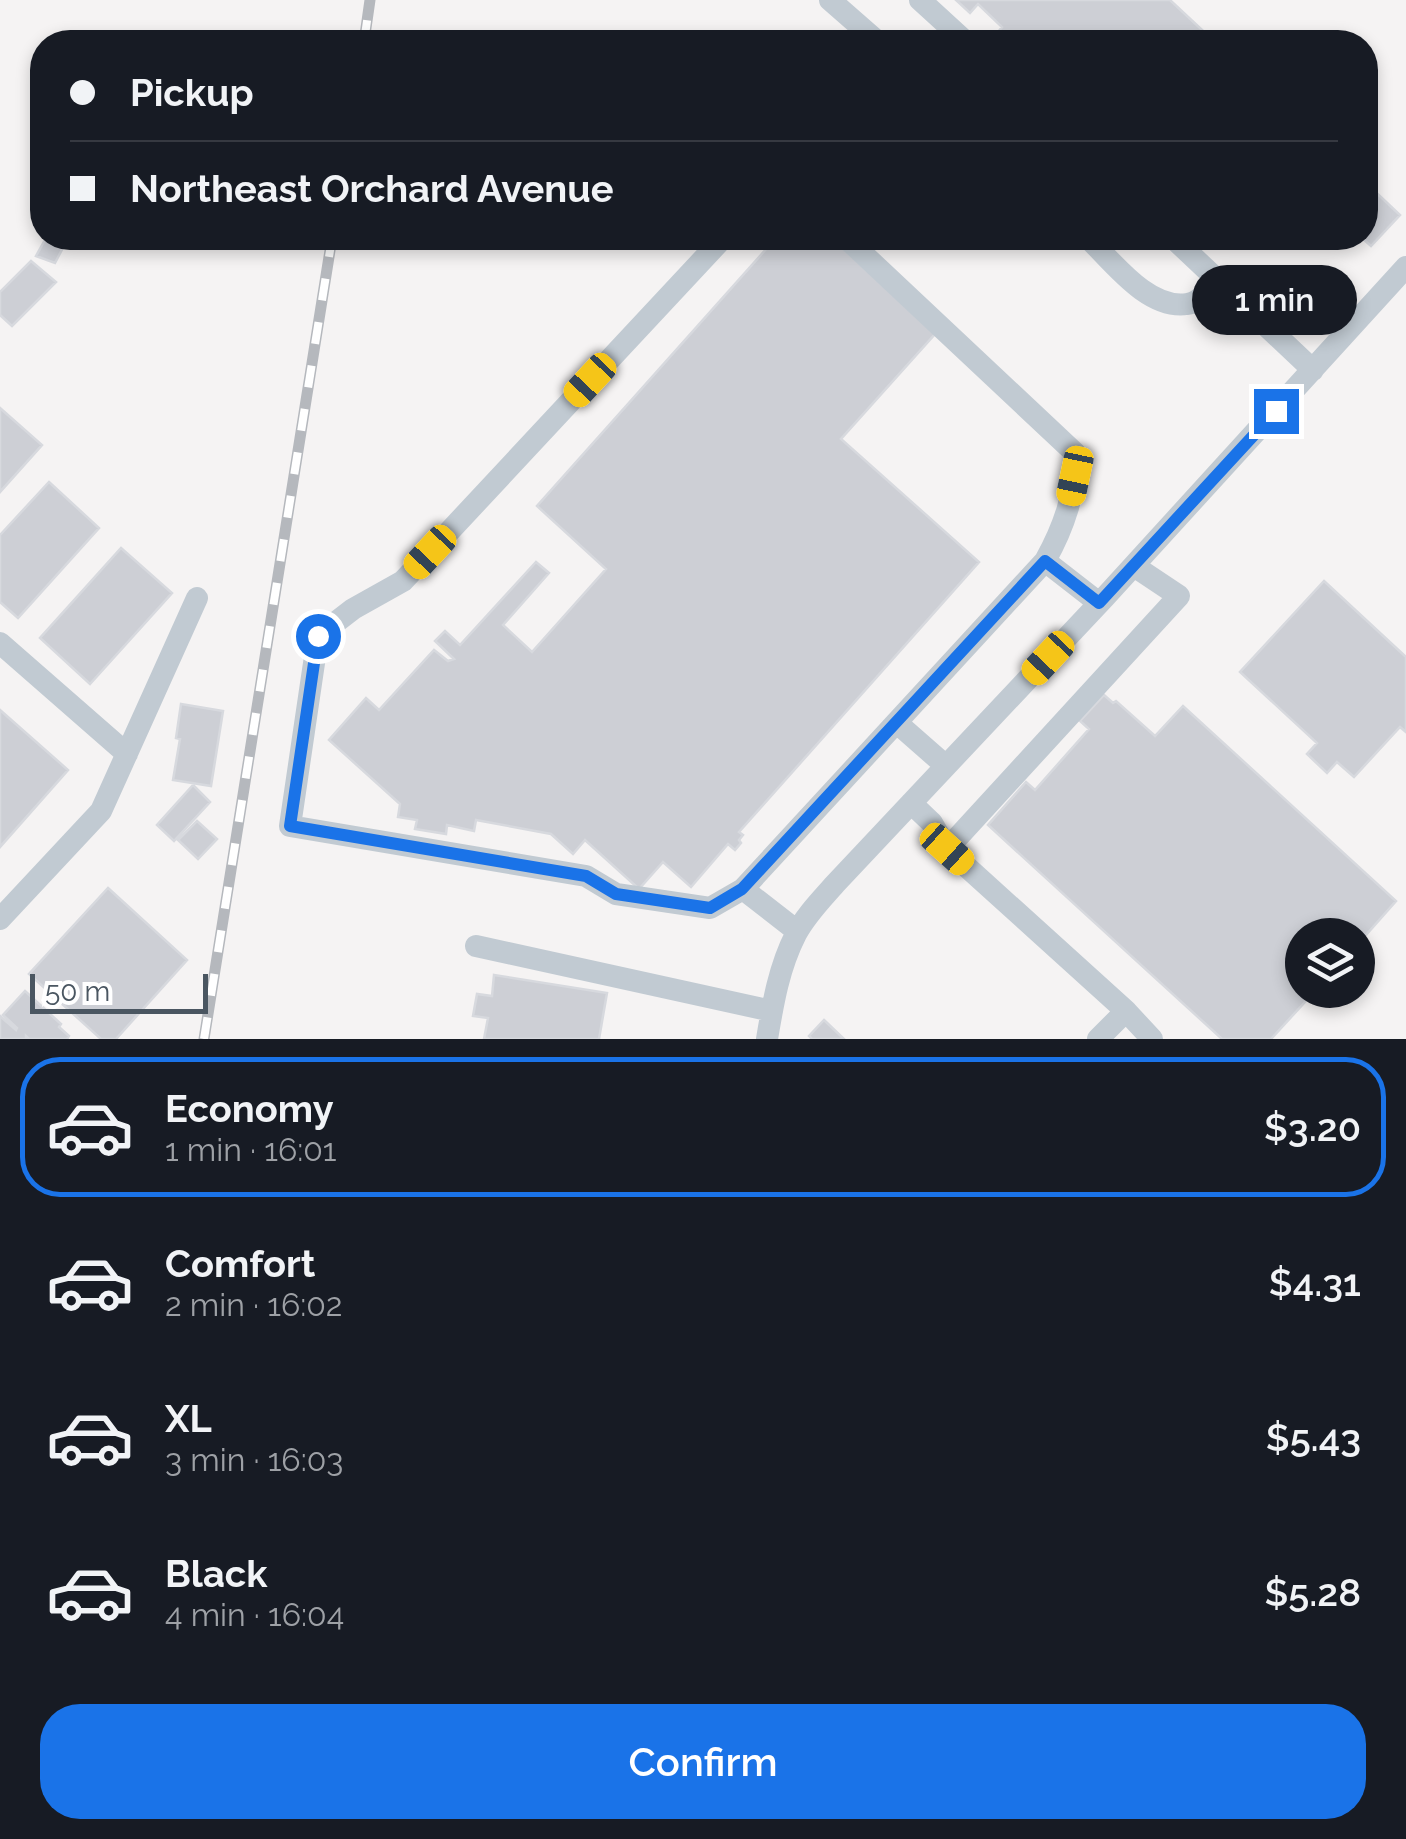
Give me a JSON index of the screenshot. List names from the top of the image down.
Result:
{
  "scale_bar": "50 m",
  "page": {
    "banner": ["Pickup", "Northeast Orchard Avenue"],
    "bubble": "1 min",
    "scale": "50 m",
    "list": [
      {
        "name": "Economy",
        "note": "1 min · 16:01",
        "value": "$3.20"
      },
      {
        "name": "Comfort",
        "note": "2 min · 16:02",
        "value": "$4.31"
      },
      {
        "name": "XL",
        "note": "3 min · 16:03",
        "value": "$5.43"
      },
      {
        "name": "Black",
        "note": "4 min · 16:04",
        "value": "$5.28"
      }
    ],
    "buttons": "Confirm"
  }
}
